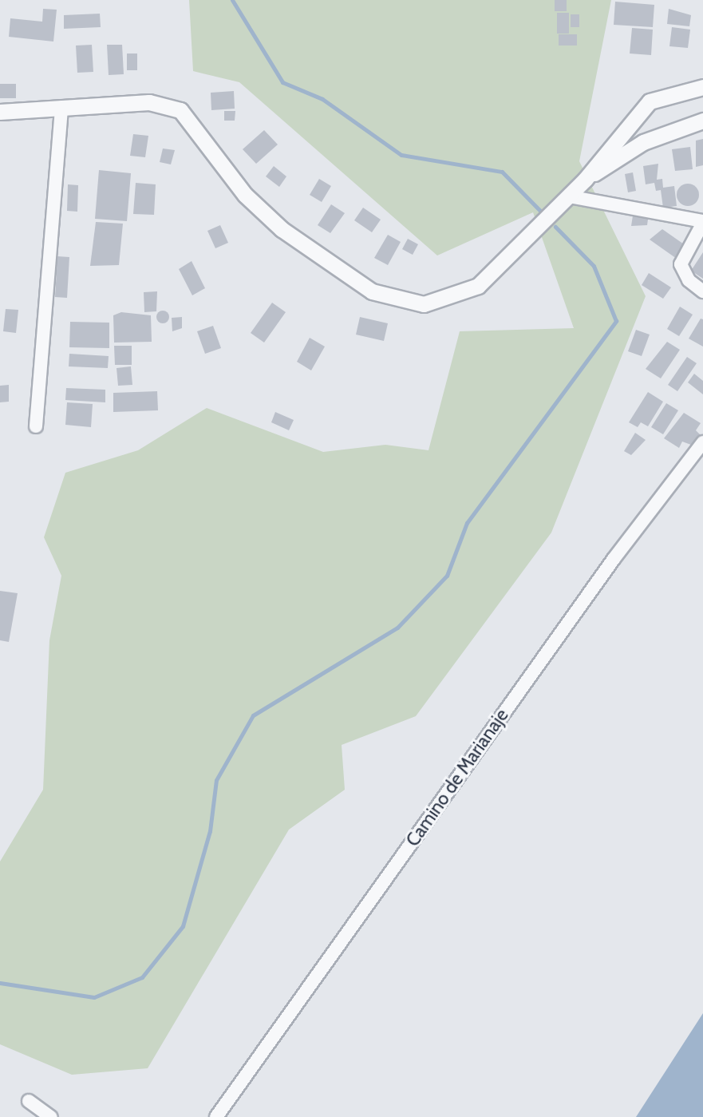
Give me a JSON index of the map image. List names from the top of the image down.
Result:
{
  "streets": {
    "street": ["Camino de Marianaje"]
  }
}
